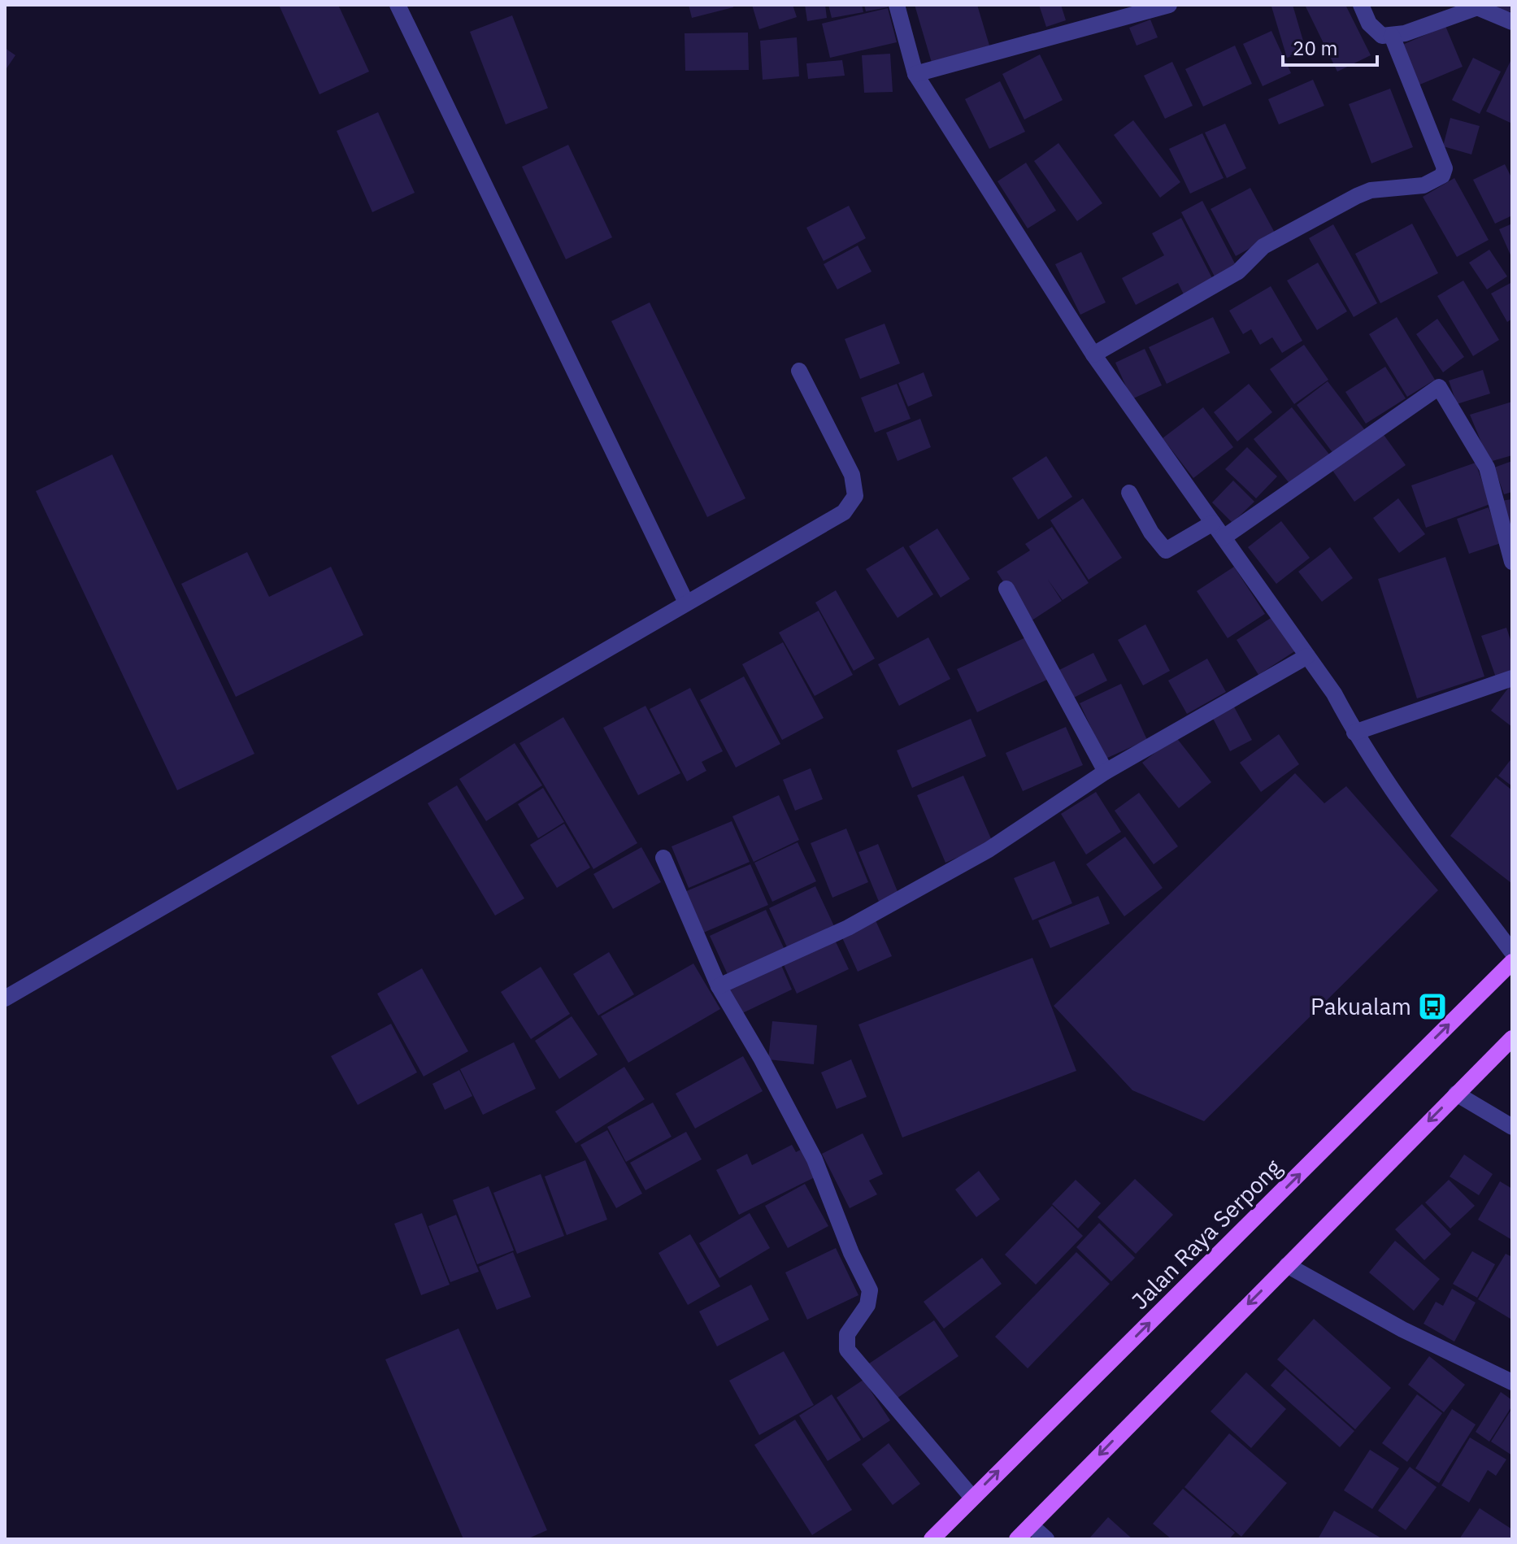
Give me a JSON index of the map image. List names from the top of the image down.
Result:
{
  "streets": {
    "main road": ["Jalan Raya Serpong"]
  },
  "places": {
    "bus stop": ["Pakualam"]
  },
  "scale_bar": "20 m"
}
